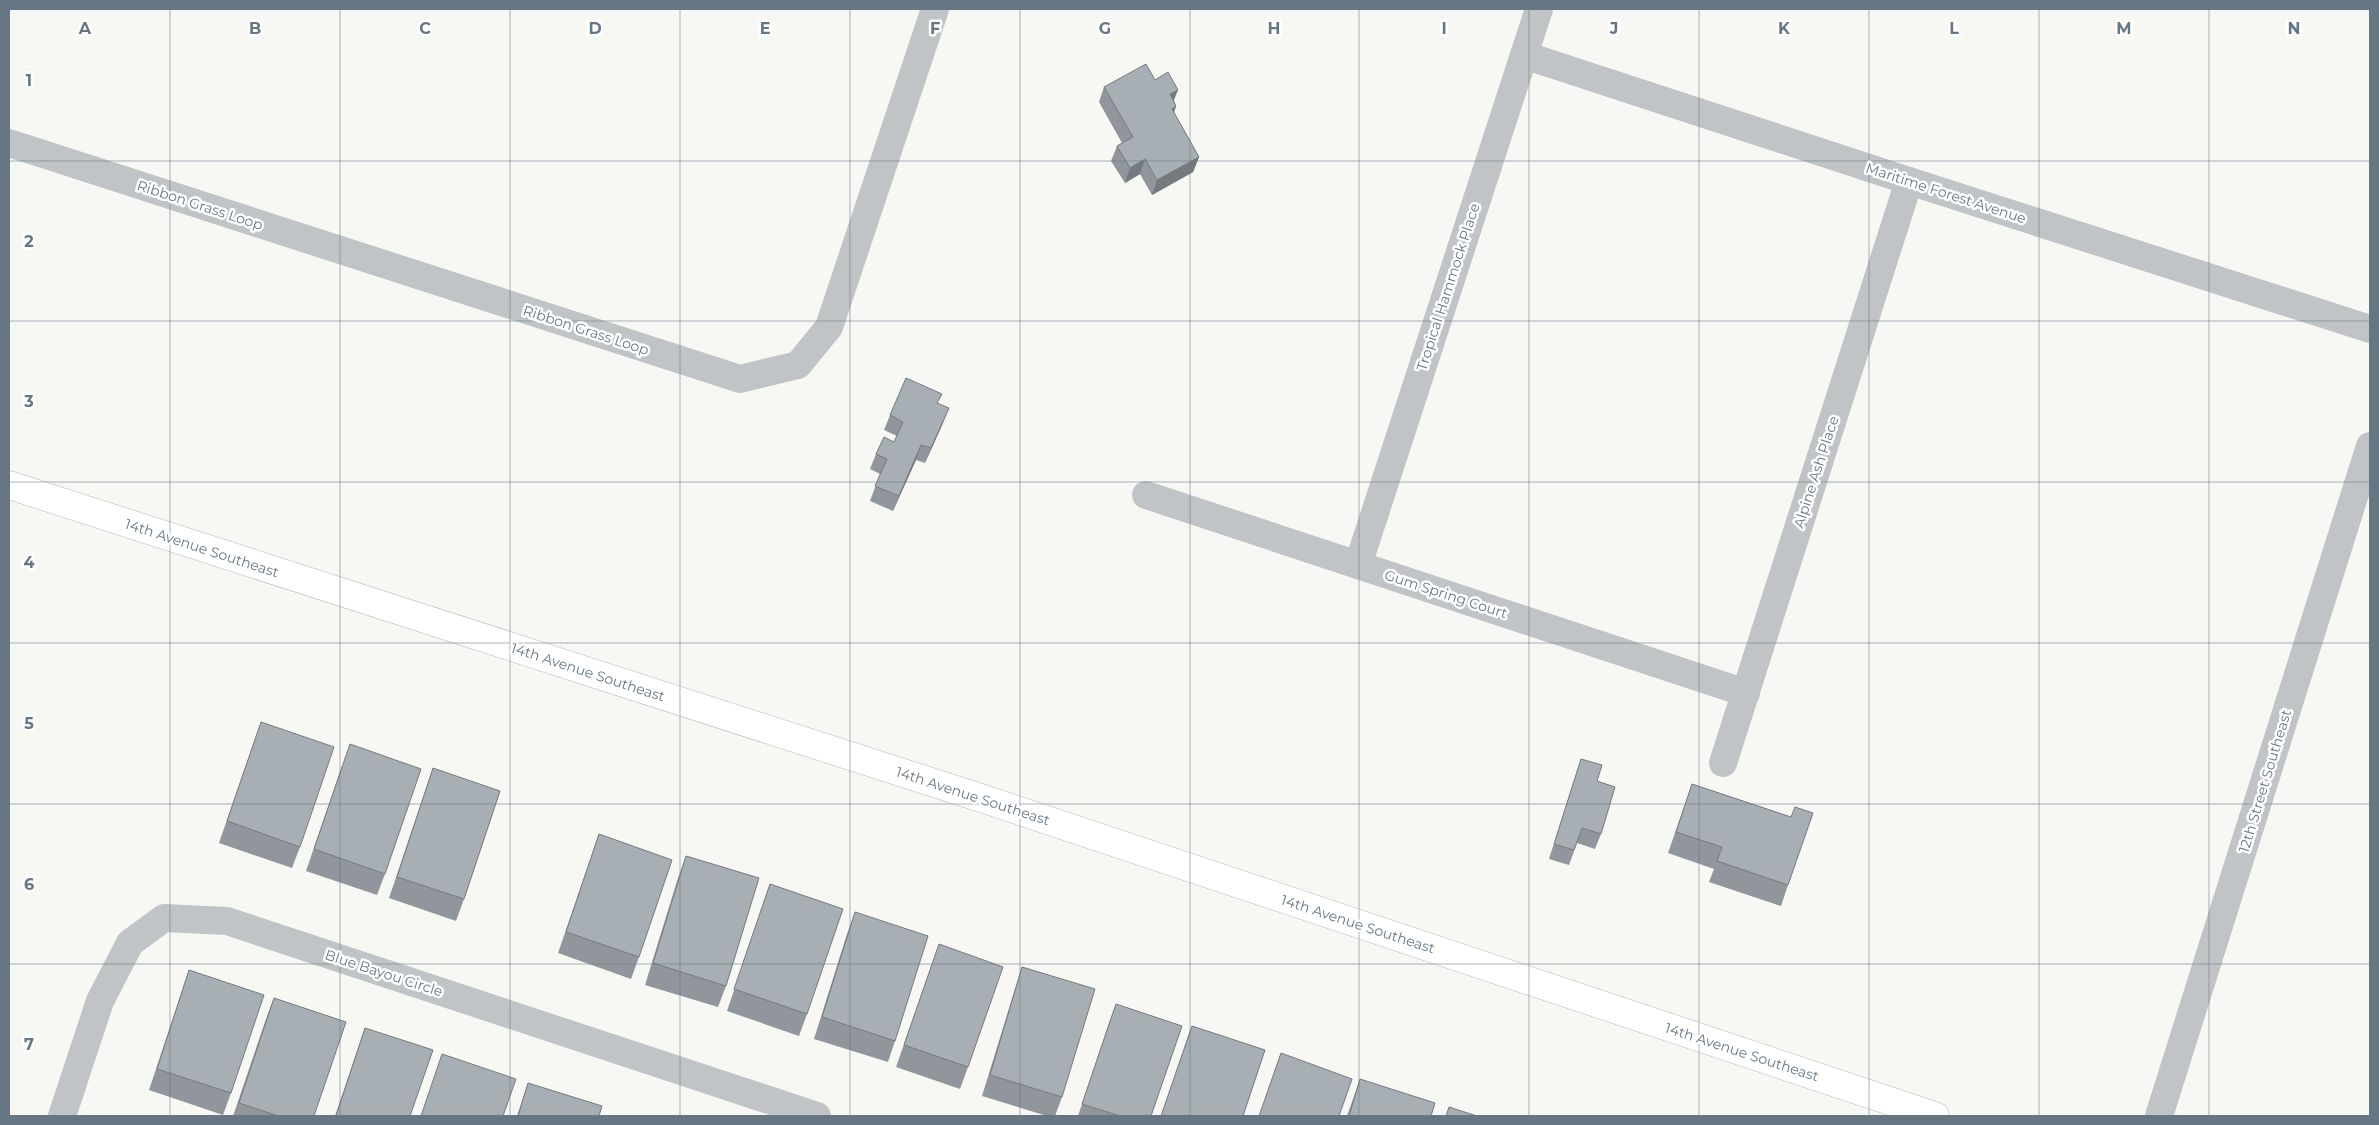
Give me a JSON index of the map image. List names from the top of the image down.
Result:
{
  "streets": {
    "street": [
      "Maritime Forest Avenue",
      "Ribbon Grass Loop",
      "Tropical Hammock Place",
      "Alpine Ash Place",
      "14th Avenue Southeast",
      "Gum Spring Court",
      "12th Street Southeast",
      "Blue Bayou Circle"
    ]
  },
  "crossings": [
    ["Maritime Forest Avenue", "Tropical Hammock Place"],
    ["Maritime Forest Avenue", "Alpine Ash Place"],
    ["Tropical Hammock Place", "Gum Spring Court"],
    ["Alpine Ash Place", "Gum Spring Court"]
  ],
  "grid": {
    "columns": [
      "A",
      "B",
      "C",
      "D",
      "E",
      "F",
      "G",
      "H",
      "I",
      "J",
      "K",
      "L",
      "M",
      "N"
    ],
    "rows": [
      "1",
      "2",
      "3",
      "4",
      "5",
      "6",
      "7"
    ]
  }
}
